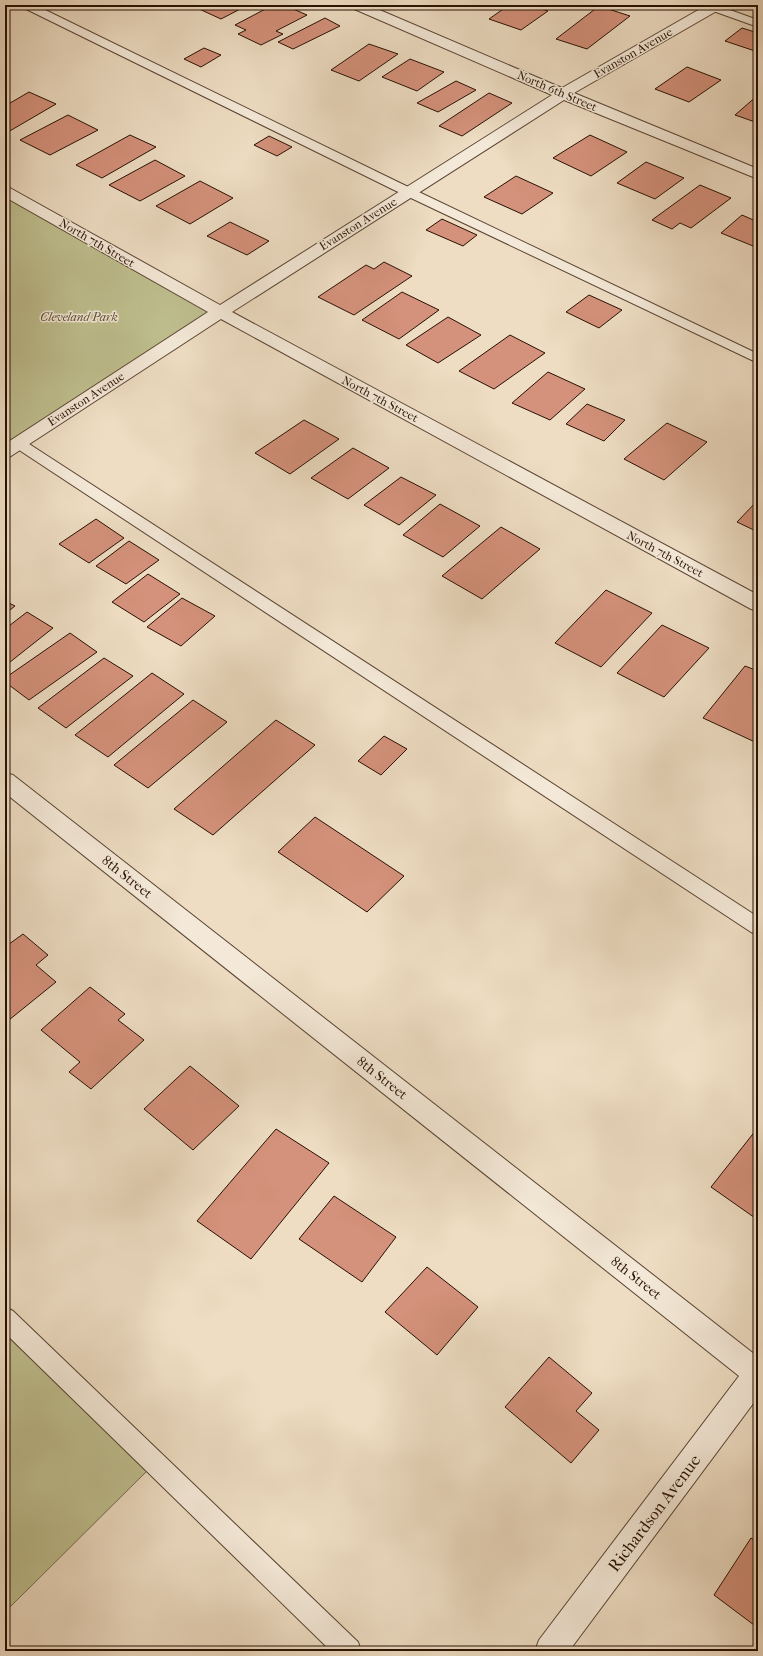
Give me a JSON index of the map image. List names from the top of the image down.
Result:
{
  "streets": {
    "street": [
      "Evanston Avenue",
      "North 6th Street",
      "North 7th Street",
      "8th Street",
      "Richardson Avenue"
    ]
  },
  "crossings": [
    ["Evanston Avenue", "North 6th Street"],
    ["Evanston Avenue", "North 7th Street"],
    ["8th Street", "Richardson Avenue"]
  ],
  "parks": ["Cleveland Park"]
}
